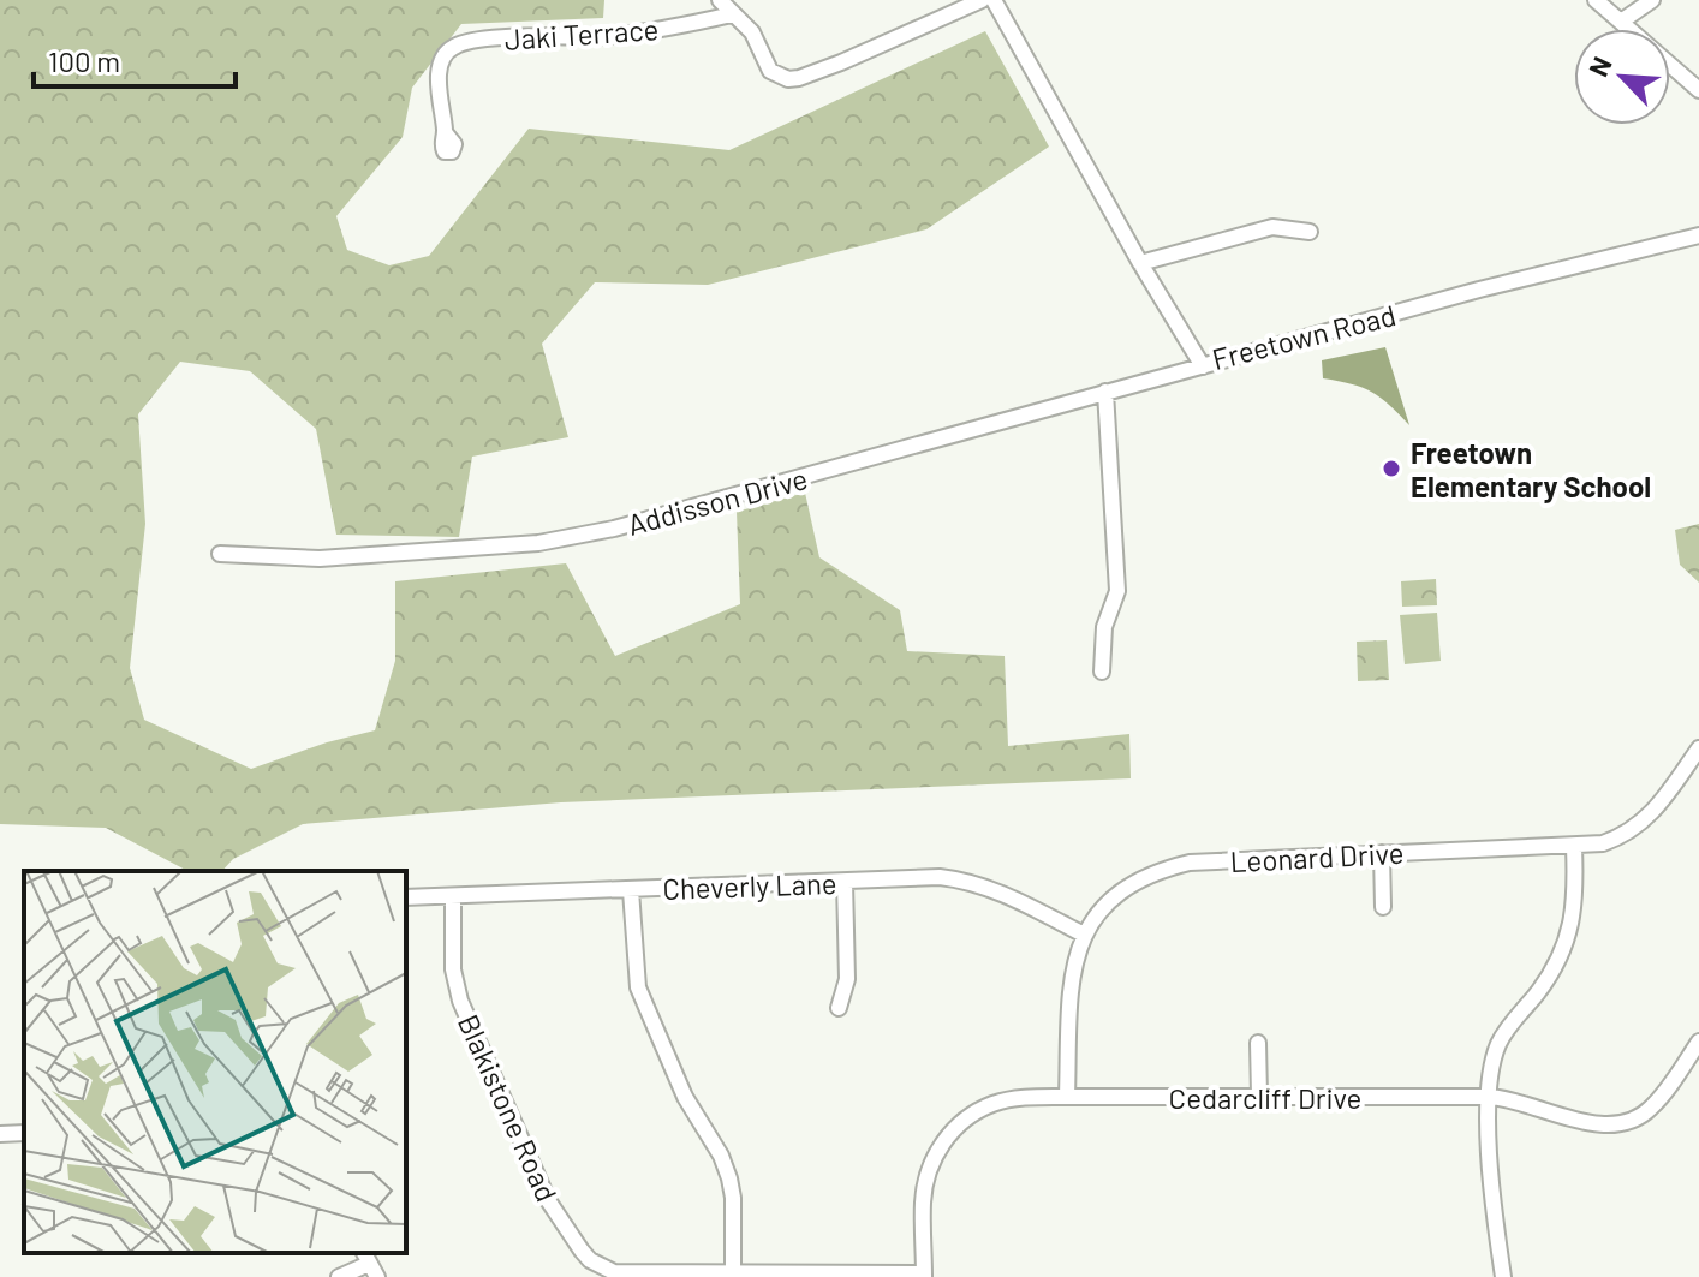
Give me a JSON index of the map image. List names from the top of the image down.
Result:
{
  "streets": {
    "street": [
      "Jaki Terrace",
      "Freetown Road",
      "Addisson Drive",
      "Leonard Drive",
      "Cheverly Lane",
      "Cedarcliff Drive",
      "Blakistone Road"
    ]
  },
  "crossings": [
    ["Freetown Road", "Addisson Drive"],
    ["Leonard Drive", "Cheverly Lane"],
    ["Leonard Drive", "Cedarcliff Drive"],
    ["Cheverly Lane", "Blakistone Road"],
    ["Cedarcliff Drive", "Blakistone Road"]
  ],
  "places": ["Freetown Elementary School"],
  "scale_bar": "100 m",
  "north": "top left"
}
